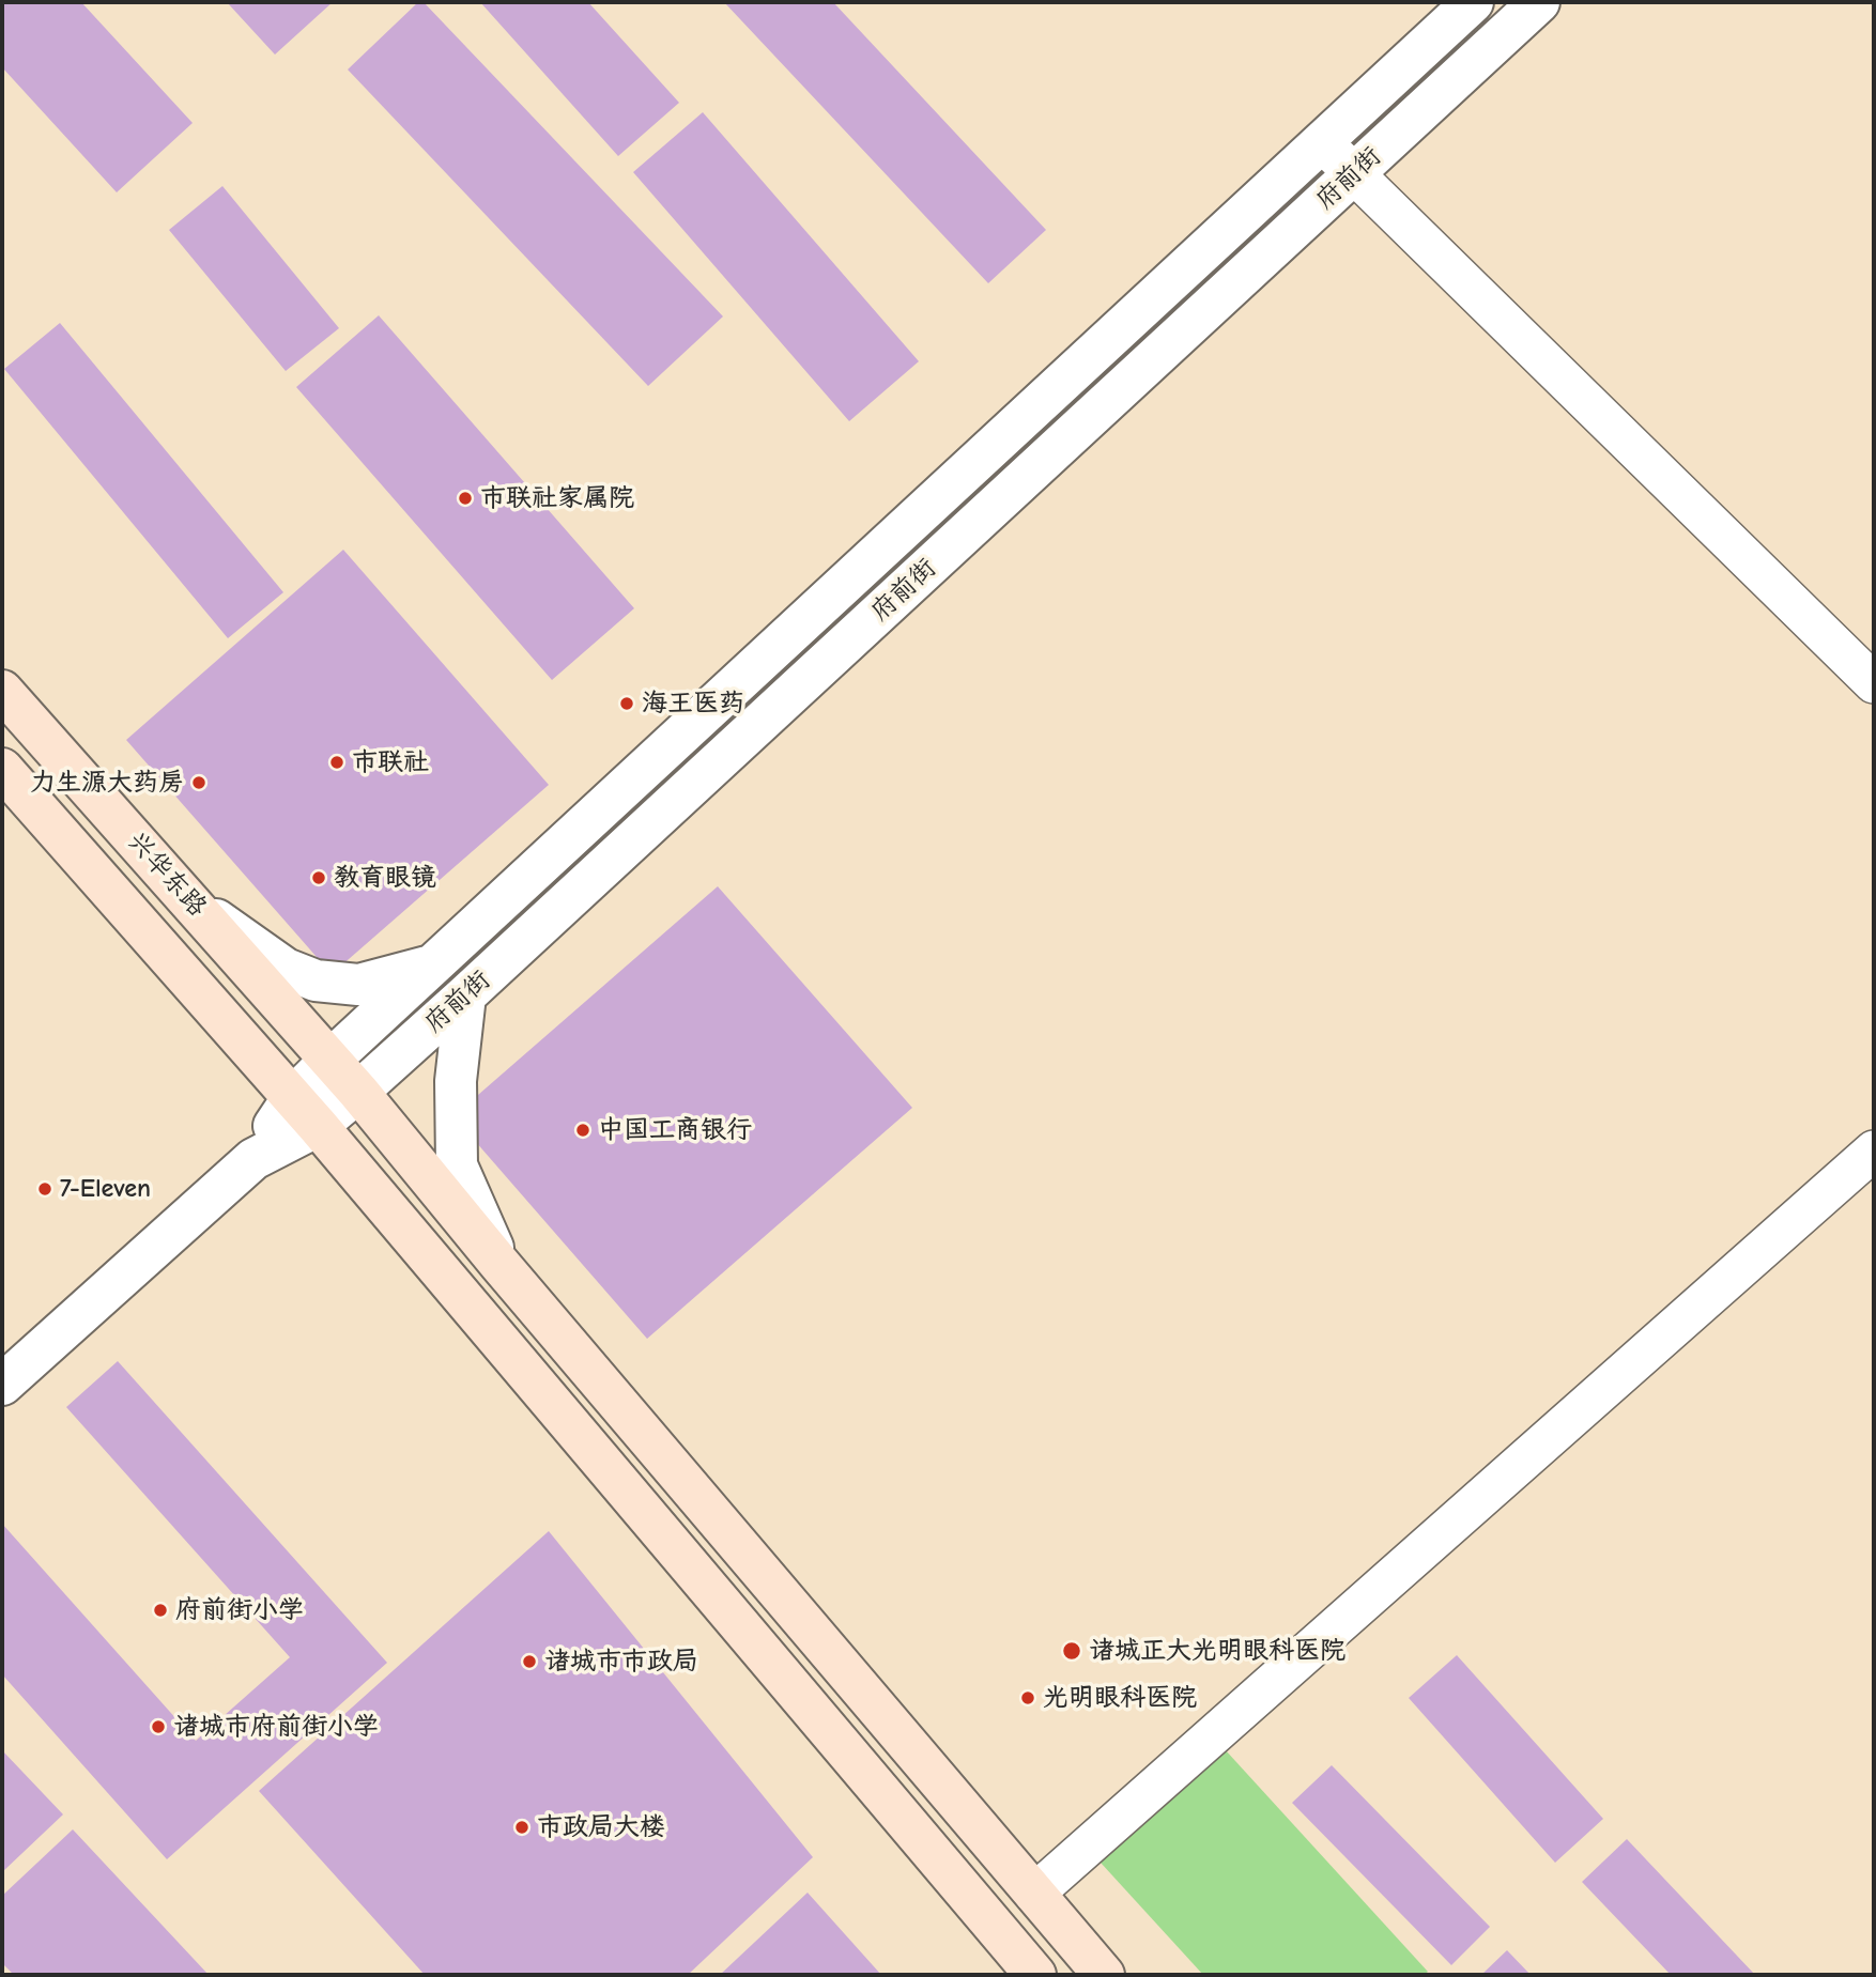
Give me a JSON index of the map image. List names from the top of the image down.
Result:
{
  "streets": {
    "main road": ["兴华东路"],
    "street": ["府前街"]
  },
  "crossings": [
    ["府前街", "兴华东路"]
  ],
  "places": [
    "市联社家属院",
    "海王医药",
    "市联社",
    "力生源大药房",
    "教育眼镜",
    "中国工商银行",
    "7-Eleven",
    "府前街小学",
    "诸城正大光明眼科医院",
    "诸城市市政局",
    "光明眼科医院",
    "诸城市府前街小学",
    "市政局大楼"
  ]
}
